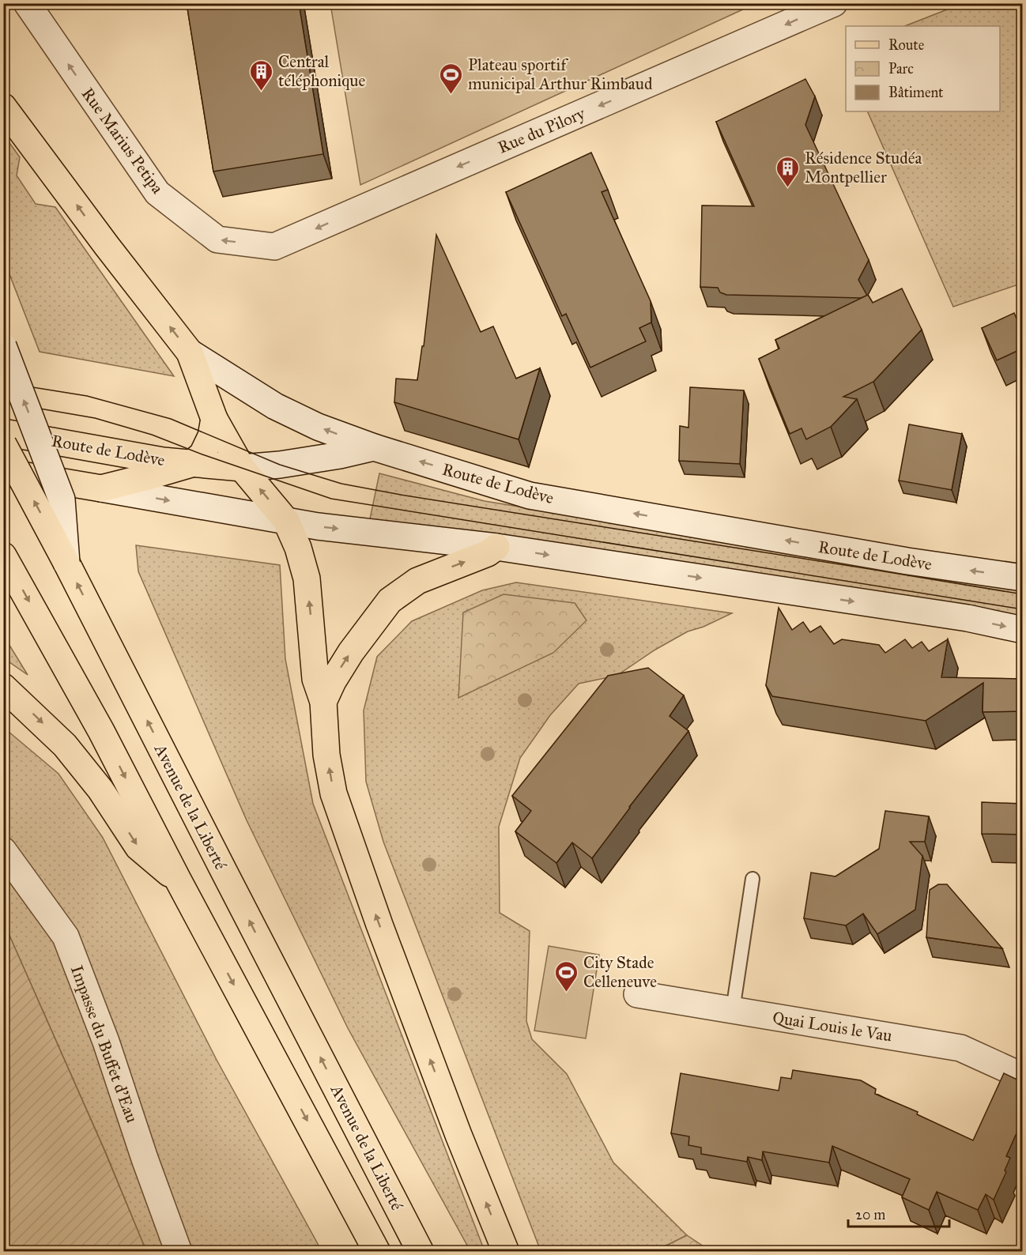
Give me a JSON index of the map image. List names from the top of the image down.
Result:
{
  "streets": {
    "main road": [
      "Rue du Pilory",
      "Rue Marius Petipa",
      "Route de Lodève",
      "Avenue de la Liberté",
      "Quai Louis le Vau",
      "Impasse du Buffet d'Eau"
    ]
  },
  "crossings": [
    ["Rue du Pilory", "Rue Marius Petipa"]
  ],
  "one_way": ["Rue du Pilory"],
  "places": {
    "building": ["Central téléphonique", "Résidence Studéa Montpellier"],
    "sports": ["Plateau sportif municipal Arthur Rimbaud", "City Stade Celleneuve"]
  },
  "legend": ["Route", "Parc", "Bâtiment"],
  "scale_bar": "20 m"
}
